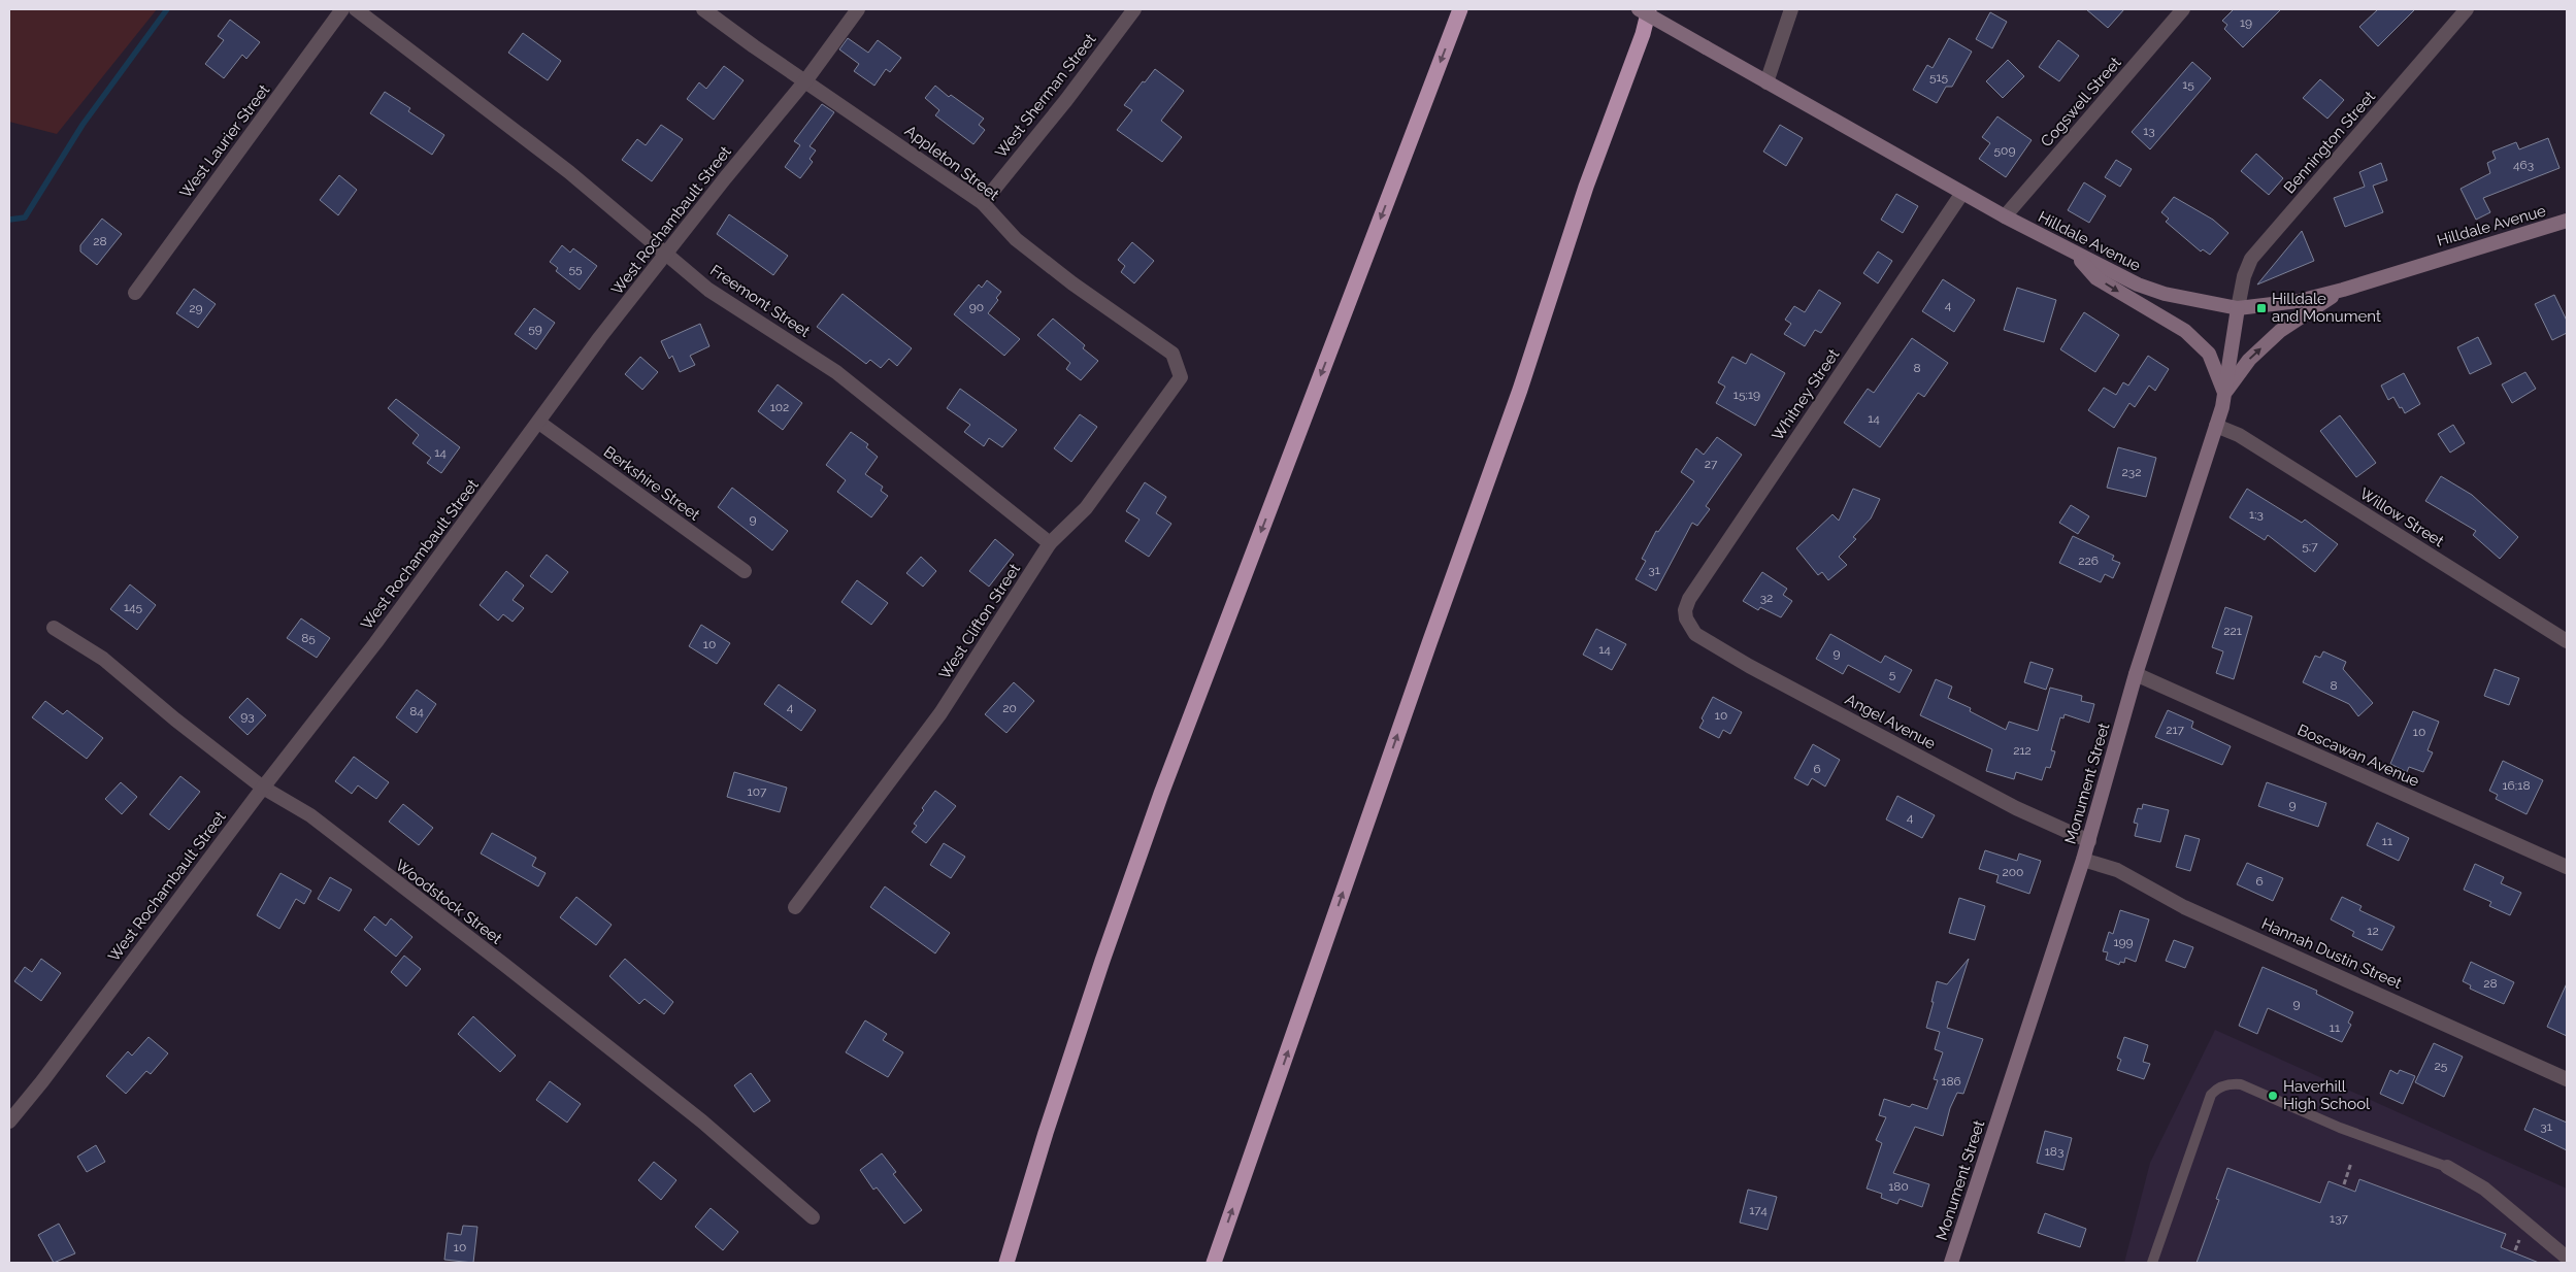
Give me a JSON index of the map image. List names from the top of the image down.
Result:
{
  "streets": {
    "main road": ["Hilldale Avenue", "Monument Street"],
    "street": [
      "West Sherman Street",
      "Cogswell Street",
      "West Laurier Street",
      "Bennington Street",
      "Appleton Street",
      "West Rochambault Street",
      "Freemont Street",
      "Whitney Street",
      "Berkshire Street",
      "Willow Street",
      "West Clifton Street",
      "Angel Avenue",
      "Boscawan Avenue",
      "Woodstock Street",
      "Hannah Dustin Street"
    ]
  },
  "crossings": [
    ["West Sherman Street", "Appleton Street"],
    ["Cogswell Street", "Hilldale Avenue"],
    ["Bennington Street", "Hilldale Avenue"],
    ["Bennington Street", "Monument Street"],
    ["Appleton Street", "West Rochambault Street"],
    ["Appleton Street", "West Clifton Street"],
    ["West Rochambault Street", "Freemont Street"],
    ["West Rochambault Street", "Berkshire Street"],
    ["West Rochambault Street", "Woodstock Street"],
    ["Hilldale Avenue", "Whitney Street"],
    ["Hilldale Avenue", "Monument Street"],
    ["Freemont Street", "West Clifton Street"],
    ["Whitney Street", "Angel Avenue"],
    ["Willow Street", "Monument Street"],
    ["Angel Avenue", "Monument Street"],
    ["Boscawan Avenue", "Monument Street"],
    ["Monument Street", "Hannah Dustin Street"]
  ],
  "places": {
    "transit": ["Hilldale and Monument"],
    "other": ["Haverhill High School"]
  },
  "house_numbers": [
    "19",
    "515",
    "15",
    "13",
    "509",
    "463",
    "28",
    "55",
    "4",
    "90",
    "29",
    "59",
    "8",
    "15;19",
    "102",
    "14",
    "14",
    "27",
    "232",
    "1;3",
    "9",
    "5;7",
    "226",
    "31",
    "32",
    "145",
    "221",
    "85",
    "10",
    "14",
    "9",
    "5",
    "8",
    "4",
    "20",
    "84",
    "10",
    "93",
    "217",
    "10",
    "212",
    "6",
    "16;18",
    "107",
    "9",
    "4",
    "11",
    "200",
    "6",
    "12",
    "199",
    "28",
    "9",
    "11",
    "25",
    "186",
    "31",
    "183",
    "180",
    "174",
    "137",
    "10"
  ]
}
